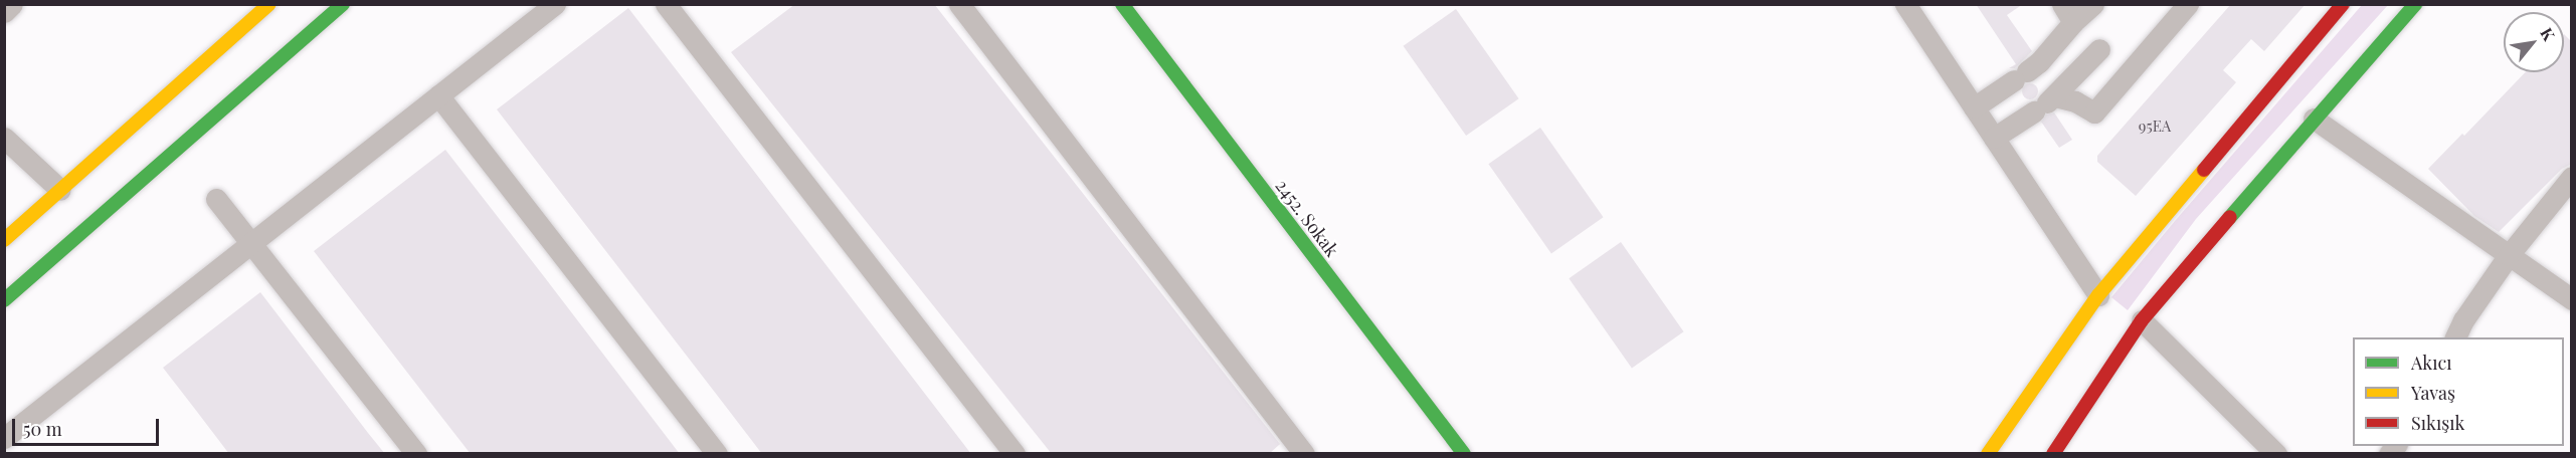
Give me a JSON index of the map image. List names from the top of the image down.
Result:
{
  "streets": {
    "main road": ["2452. Sokak"]
  },
  "house_numbers": ["95EA"],
  "legend": ["Akıcı", "Yavaş", "Sıkışık"],
  "scale_bar": "50 m",
  "north": "top right"
}
